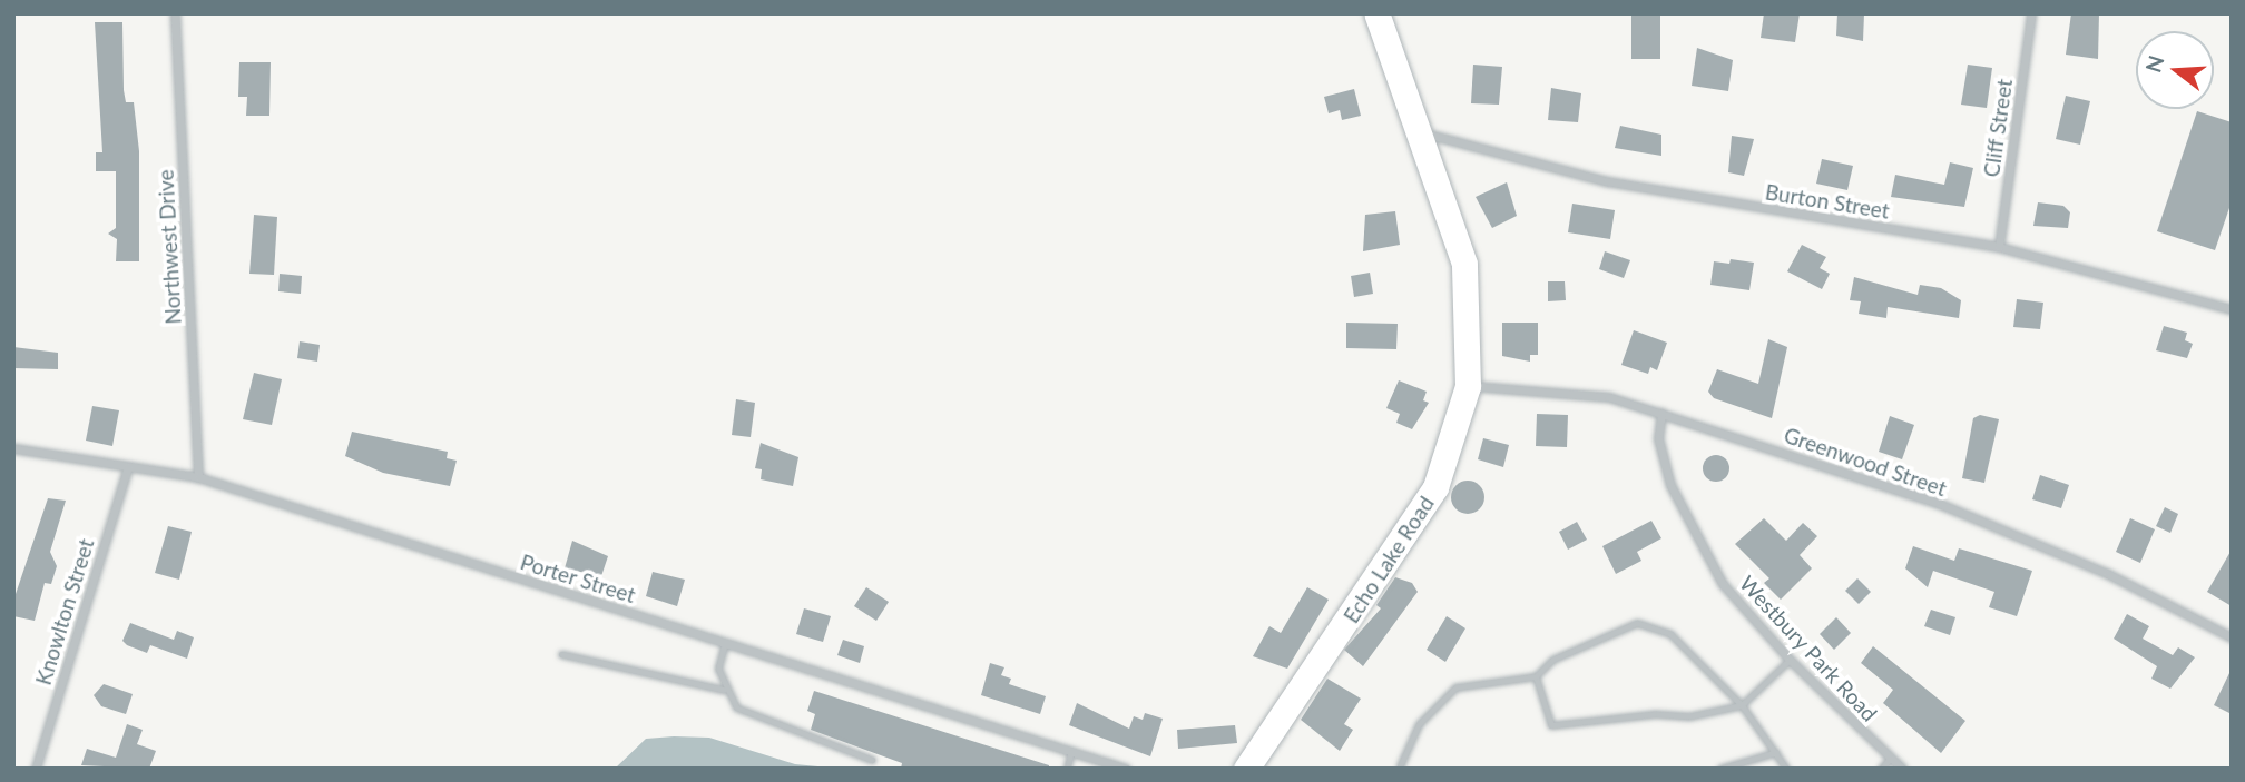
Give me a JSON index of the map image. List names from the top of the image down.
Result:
{
  "streets": {
    "main road": ["Echo Lake Road"],
    "street": [
      "Cliff Street",
      "Burton Street",
      "Northwest Drive",
      "Greenwood Street",
      "Porter Street",
      "Knowlton Street",
      "Westbury Park Road"
    ]
  },
  "crossings": [
    ["Cliff Street", "Burton Street"],
    ["Burton Street", "Echo Lake Road"],
    ["Northwest Drive", "Porter Street"],
    ["Greenwood Street", "Echo Lake Road"],
    ["Greenwood Street", "Westbury Park Road"],
    ["Porter Street", "Knowlton Street"]
  ],
  "north": "left"
}
